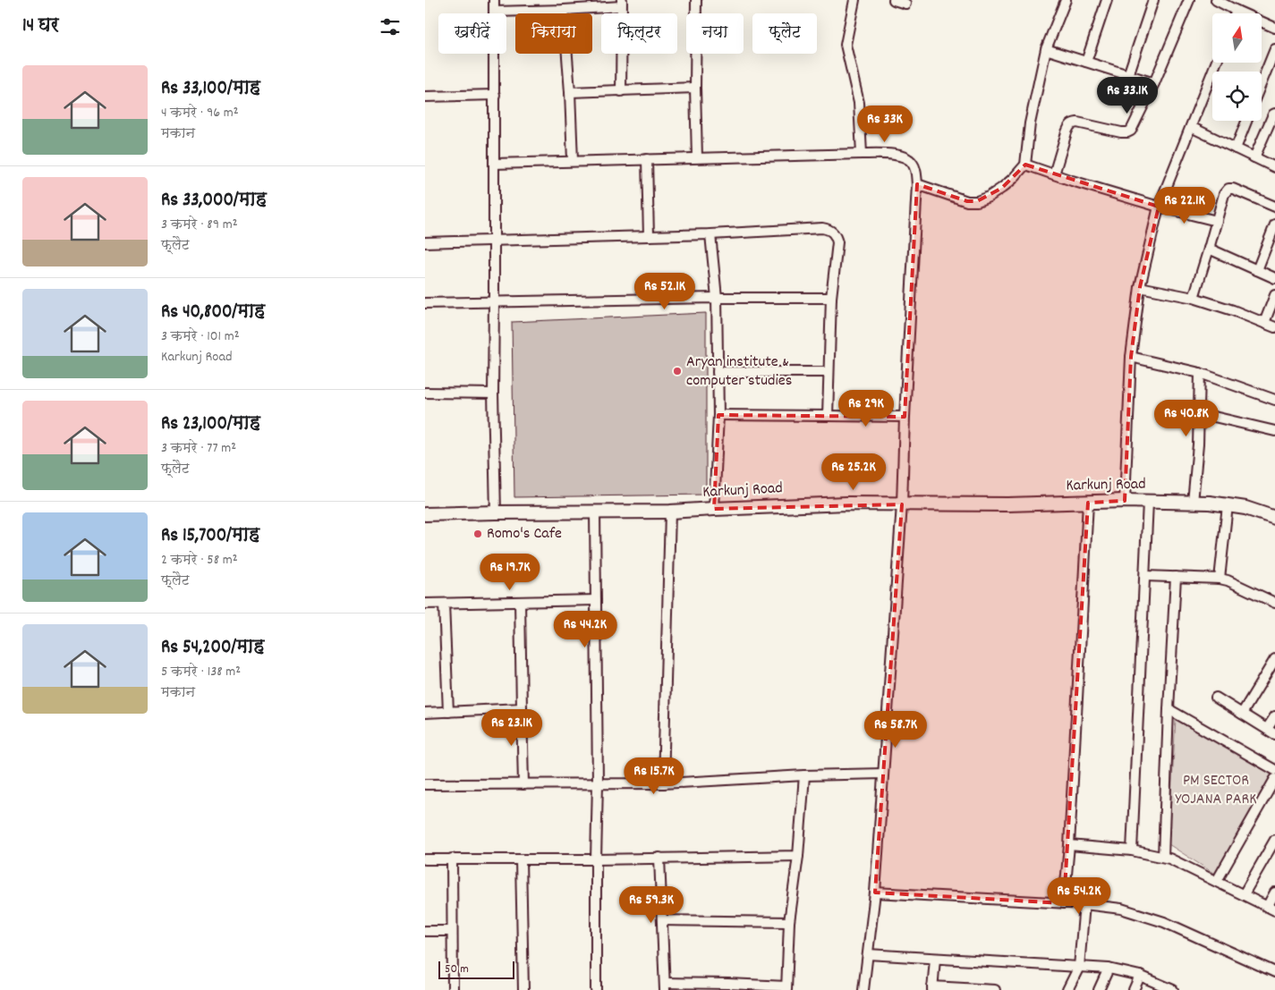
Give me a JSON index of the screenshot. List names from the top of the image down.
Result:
{
  "streets": {
    "street": ["Karkunj Road"]
  },
  "parks": ["PM SECTOR YOJANA PARK"],
  "places": ["Aryan institute & computer studies", "Romo's Cafe"],
  "scale_bar": "50 m",
  "north": "top",
  "page": {
    "heading": "14 घर",
    "chip": [
      "खरीदें",
      "किराया",
      "फ़िल्टर",
      "नया",
      "फ़्लैट"
    ],
    "list": [
      {
        "name": "Rs 33,100/माह",
        "note": "4 कमरे · 96 m² · मकान"
      },
      {
        "name": "Rs 33,000/माह",
        "note": "3 कमरे · 89 m² · फ़्लैट"
      },
      {
        "name": "Rs 40,800/माह",
        "note": "3 कमरे · 101 m² · Karkunj Road"
      },
      {
        "name": "Rs 23,100/माह",
        "note": "3 कमरे · 77 m² · फ़्लैट"
      },
      {
        "name": "Rs 15,700/माह",
        "note": "2 कमरे · 58 m² · फ़्लैट"
      },
      {
        "name": "Rs 54,200/माह",
        "note": "5 कमरे · 138 m² · मकान"
      }
    ],
    "price": [
      "Rs 33.1K",
      "Rs 33K",
      "Rs 22.1K",
      "Rs 52.1K",
      "Rs 29K",
      "Rs 40.8K",
      "Rs 25.2K",
      "Rs 19.7K",
      "Rs 44.2K",
      "Rs 23.1K",
      "Rs 58.7K",
      "Rs 15.7K",
      "Rs 54.2K",
      "Rs 59.3K"
    ],
    "scale": "50 m"
  }
}
